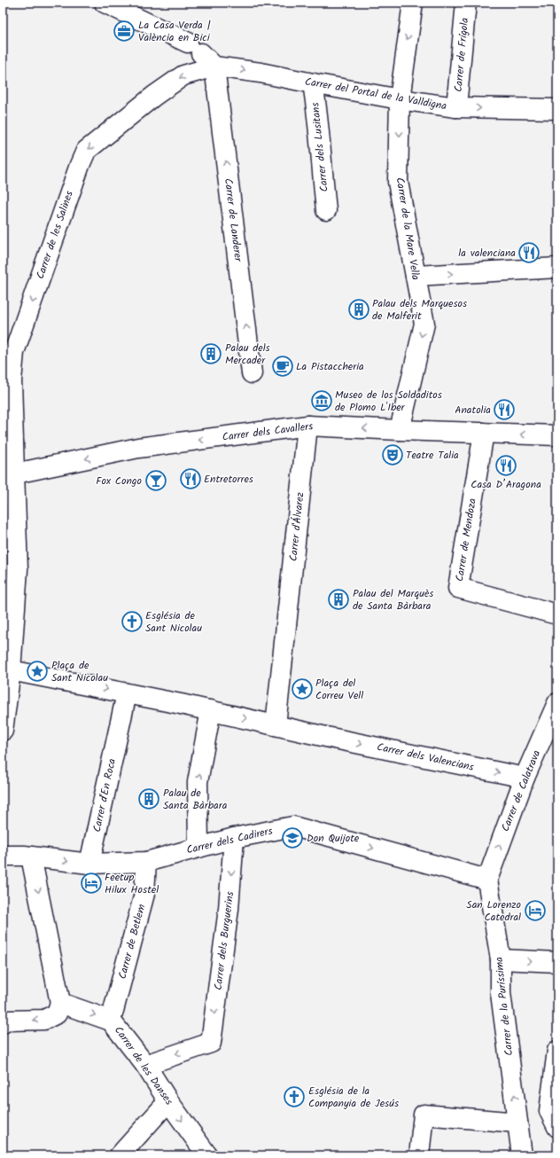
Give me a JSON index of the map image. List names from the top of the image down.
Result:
{
  "streets": {
    "street": [
      "Carrer de Frígola",
      "Carrer del Portal de la Valldigna",
      "Carrer dels Lusitans",
      "Carrer de Landerer",
      "Carrer de la Mare Vella",
      "Carrer de les Salines",
      "Carrer dels Cavallers",
      "Carrer d'Álvarez",
      "Carrer de Mendoza",
      "Carrer dels Valencians",
      "Carrer de Calatrava",
      "Carrer d'En Roca",
      "Carrer dels Cadirers",
      "Carrer dels Burguerins",
      "Carrer de Betlem",
      "Carrer de la Puríssima",
      "Carrer de les Danses"
    ]
  },
  "crossings": [
    ["Carrer de Frígola", "Carrer del Portal de la Valldigna"],
    ["Carrer del Portal de la Valldigna", "Carrer dels Lusitans"],
    ["Carrer del Portal de la Valldigna", "Carrer de Landerer"],
    ["Carrer del Portal de la Valldigna", "Carrer de la Mare Vella"],
    ["Carrer del Portal de la Valldigna", "Carrer de les Salines"],
    ["Carrer de Landerer", "Carrer de les Salines"],
    ["Carrer de la Mare Vella", "Carrer dels Cavallers"],
    ["Carrer de les Salines", "Carrer dels Cavallers"],
    ["Carrer dels Cavallers", "Carrer d'Álvarez"],
    ["Carrer dels Cavallers", "Carrer de Mendoza"],
    ["Carrer d'Álvarez", "Carrer dels Valencians"],
    ["Carrer dels Valencians", "Carrer de Calatrava"],
    ["Carrer de Calatrava", "Carrer dels Cadirers"],
    ["Carrer de Calatrava", "Carrer de la Puríssima"],
    ["Carrer d'En Roca", "Carrer dels Cadirers"],
    ["Carrer dels Cadirers", "Carrer dels Burguerins"],
    ["Carrer dels Cadirers", "Carrer de Betlem"],
    ["Carrer dels Cadirers", "Carrer de la Puríssima"],
    ["Carrer dels Burguerins", "Carrer de les Danses"],
    ["Carrer de Betlem", "Carrer de les Danses"]
  ],
  "one_way": [
    "Carrer de Landerer",
    "Carrer de la Mare Vella",
    "Carrer de les Salines",
    "Carrer dels Cavallers",
    "Carrer dels Valencians",
    "Carrer de Calatrava",
    "Carrer dels Cadirers",
    "Carrer dels Burguerins",
    "Carrer de les Danses"
  ],
  "places": {
    "office": ["La Casa Verda | València en Bici"],
    "restaurant": [
      "la valenciana",
      "Anatolia",
      "Casa D’Aragona",
      "Entretorres"
    ],
    "building": [
      "Palau dels Marquesos de Malferit",
      "Palau dels Mercader",
      "Palau del Marquès de Santa Bàrbara",
      "Palau de Santa Bàrbara"
    ],
    "cafe": ["La Pistaccheria"],
    "museum": ["Museo de los Soldaditos de Plomo L'Iber"],
    "theatre": ["Teatre Talia"],
    "bar": ["Fox Congo"],
    "church": ["Església de Sant Nicolau", "Església de la Companyia de Jesús"],
    "place": ["Plaça de Sant Nicolau", "Plaça del Correu Vell"],
    "school or university": ["Don Quijote"],
    "hotel": ["Feetup Hilux Hostel", "San Lorenzo Catedral"]
  }
}
